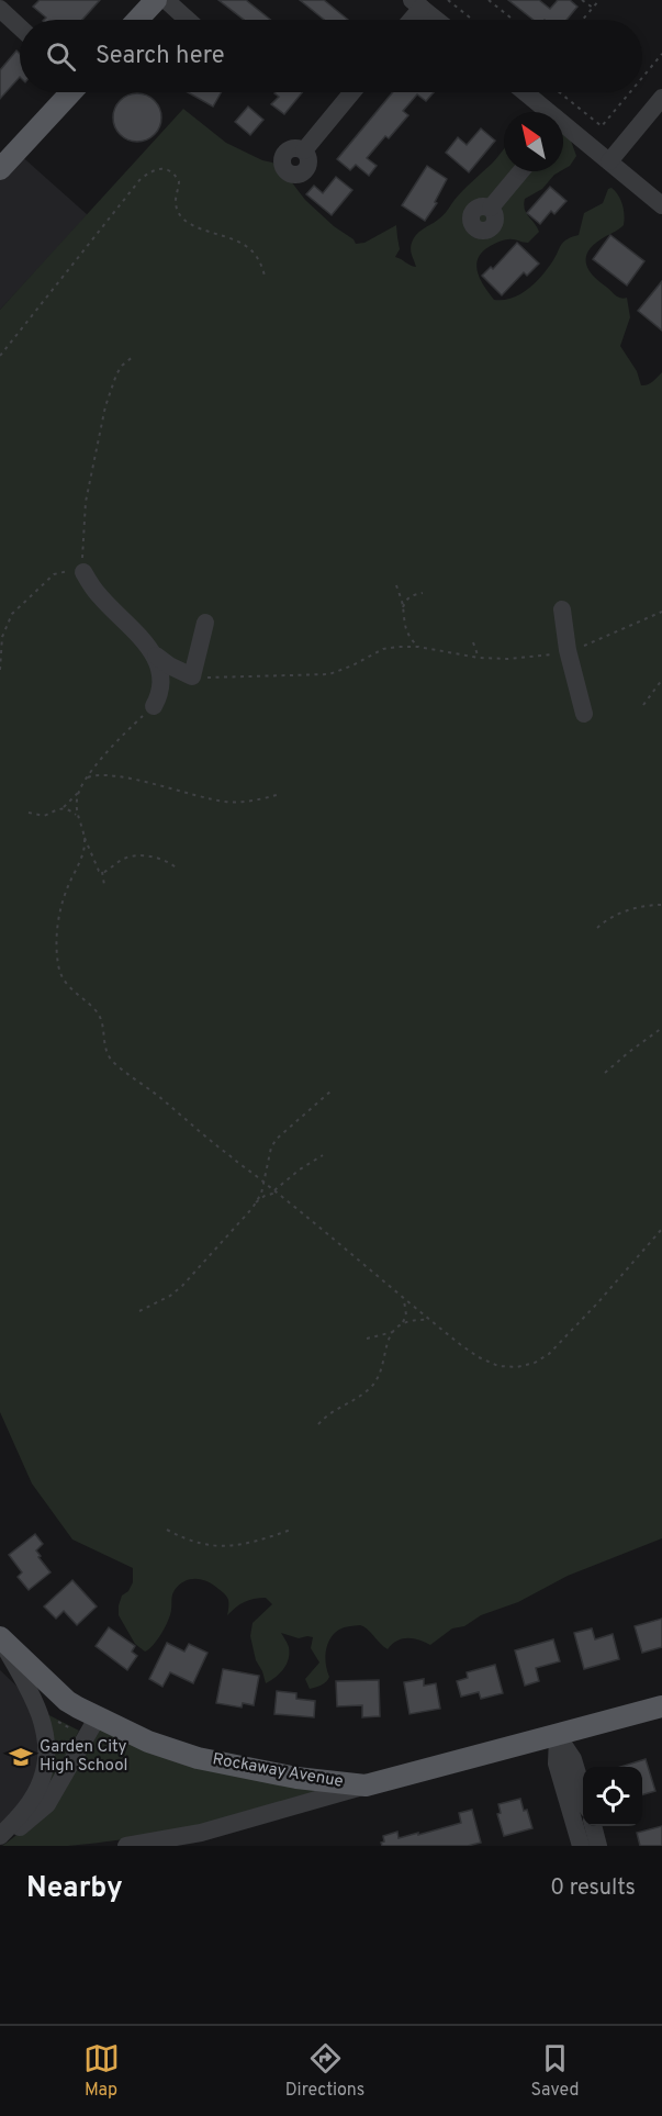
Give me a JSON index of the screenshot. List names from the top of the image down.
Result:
{
  "streets": {
    "main road": ["Rockaway Avenue"]
  },
  "places": {
    "school or university": ["Garden City High School"]
  },
  "north": "top left",
  "page": {
    "search": "Search here",
    "heading": ["Nearby", "0 results"],
    "nav": ["Map", "Directions", "Saved"]
  }
}
